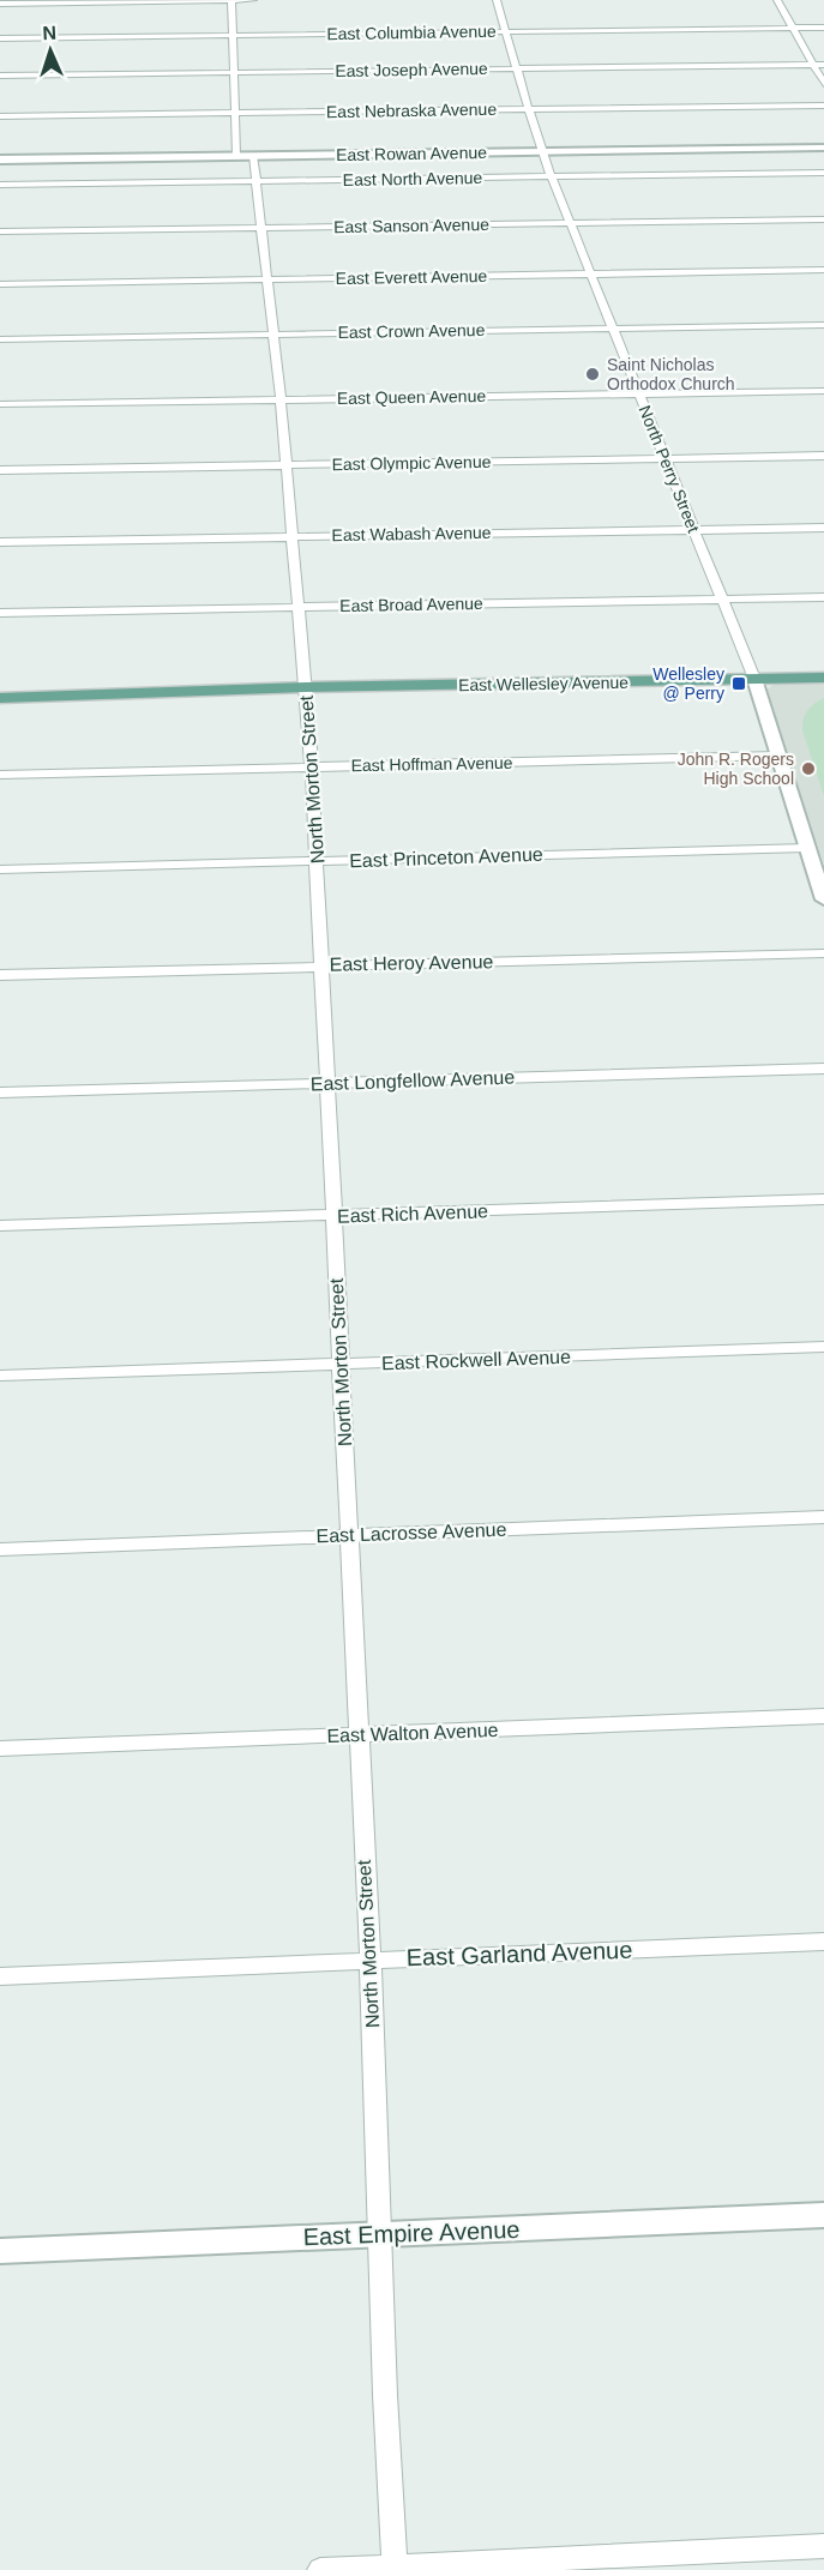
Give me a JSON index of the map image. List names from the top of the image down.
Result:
{
  "streets": {
    "main road": ["East Wellesley Avenue"],
    "street": [
      "East Columbia Avenue",
      "East Joseph Avenue",
      "East Nebraska Avenue",
      "East Rowan Avenue",
      "East North Avenue",
      "East Sanson Avenue",
      "East Everett Avenue",
      "East Crown Avenue",
      "East Queen Avenue",
      "East Olympic Avenue",
      "North Perry Street",
      "East Wabash Avenue",
      "East Broad Avenue",
      "East Hoffman Avenue",
      "North Morton Street",
      "East Princeton Avenue",
      "East Heroy Avenue",
      "East Longfellow Avenue",
      "East Rich Avenue",
      "East Rockwell Avenue",
      "East Lacrosse Avenue",
      "East Walton Avenue",
      "East Garland Avenue",
      "East Empire Avenue"
    ]
  },
  "crossings": [
    ["East Columbia Avenue", "North Perry Street"],
    ["East Joseph Avenue", "North Perry Street"],
    ["East Nebraska Avenue", "North Perry Street"],
    ["East Rowan Avenue", "North Perry Street"],
    ["East Rowan Avenue", "North Morton Street"],
    ["East North Avenue", "North Perry Street"],
    ["East North Avenue", "North Morton Street"],
    ["East Sanson Avenue", "North Perry Street"],
    ["East Sanson Avenue", "North Morton Street"],
    ["East Everett Avenue", "North Perry Street"],
    ["East Everett Avenue", "North Morton Street"],
    ["East Crown Avenue", "North Perry Street"],
    ["East Crown Avenue", "North Morton Street"],
    ["East Queen Avenue", "North Perry Street"],
    ["East Queen Avenue", "North Morton Street"],
    ["East Olympic Avenue", "North Perry Street"],
    ["East Olympic Avenue", "North Morton Street"],
    ["North Perry Street", "East Wabash Avenue"],
    ["North Perry Street", "East Broad Avenue"],
    ["North Perry Street", "East Wellesley Avenue"],
    ["North Perry Street", "East Hoffman Avenue"],
    ["North Perry Street", "East Princeton Avenue"],
    ["East Wabash Avenue", "North Morton Street"],
    ["East Broad Avenue", "North Morton Street"],
    ["East Wellesley Avenue", "North Morton Street"],
    ["East Hoffman Avenue", "North Morton Street"],
    ["North Morton Street", "East Princeton Avenue"],
    ["North Morton Street", "East Heroy Avenue"],
    ["North Morton Street", "East Longfellow Avenue"],
    ["North Morton Street", "East Rich Avenue"],
    ["North Morton Street", "East Rockwell Avenue"],
    ["North Morton Street", "East Lacrosse Avenue"],
    ["North Morton Street", "East Walton Avenue"],
    ["North Morton Street", "East Garland Avenue"],
    ["North Morton Street", "East Empire Avenue"]
  ],
  "places": {
    "other": ["Saint Nicholas Orthodox Church", "John R. Rogers High School"],
    "transit": ["Wellesley @ Perry"]
  },
  "north": "top"
}
